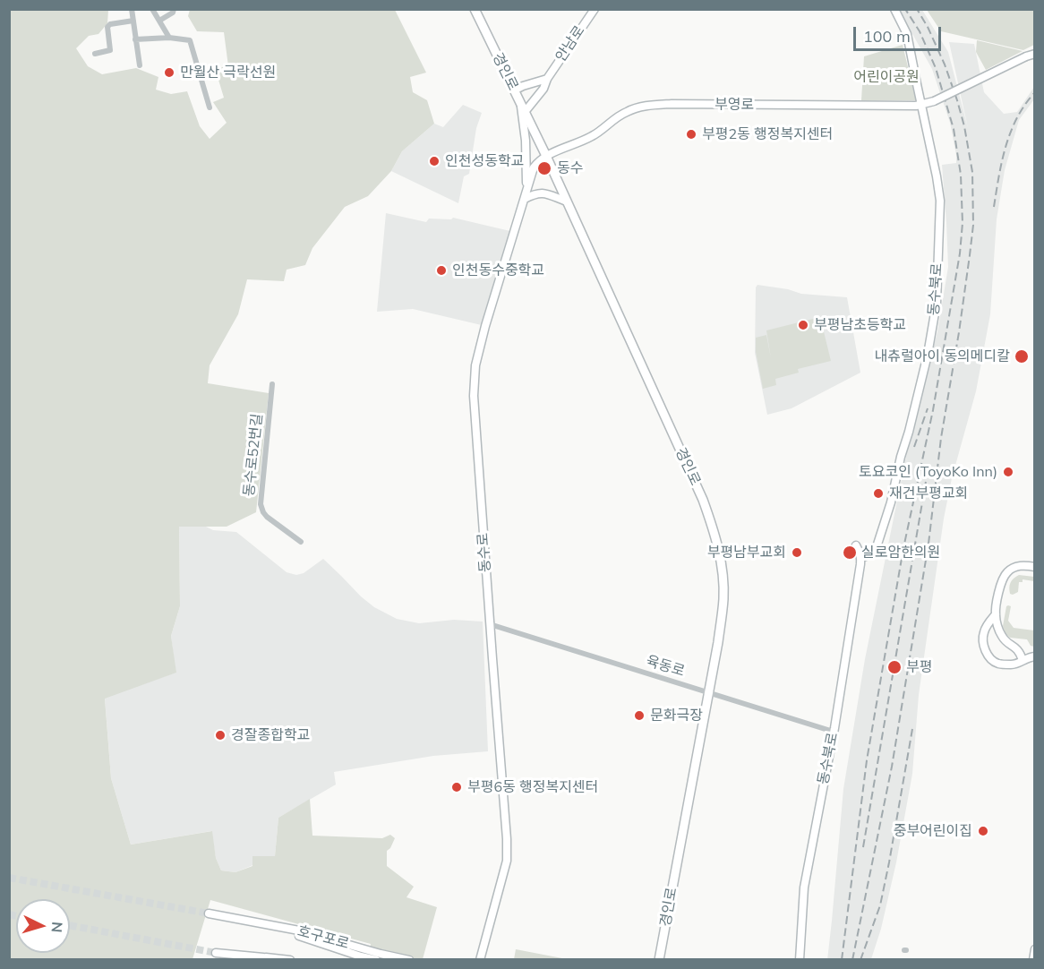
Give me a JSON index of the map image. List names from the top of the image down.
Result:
{
  "streets": {
    "main road": ["경인로"],
    "street": [
      "안남로",
      "부영로",
      "동수북로",
      "동수로52번길",
      "동수로",
      "육동로",
      "호구포로"
    ]
  },
  "crossings": [
    ["안남로", "경인로"],
    ["경인로", "부영로"],
    ["경인로", "동수로"],
    ["경인로", "육동로"],
    ["부영로", "동수북로"],
    ["부영로", "동수로"],
    ["동수북로", "육동로"],
    ["동수로", "육동로"]
  ],
  "parks": ["어린이공원"],
  "places": [
    "만월산 극락선원",
    "부평2동 행정복지센터",
    "인천성동학교",
    "동수",
    "인천동수중학교",
    "부평남초등학교",
    "내츄럴아이 동의메디칼",
    "토요코인 (ToyoKo Inn)",
    "재건부평교회",
    "부평남부교회",
    "실로암한의원",
    "부평",
    "문화극장",
    "경잘종합학교",
    "부평6동 행정복지센터",
    "중부어린이집"
  ],
  "scale_bar": "100 m",
  "north": "right"
}
